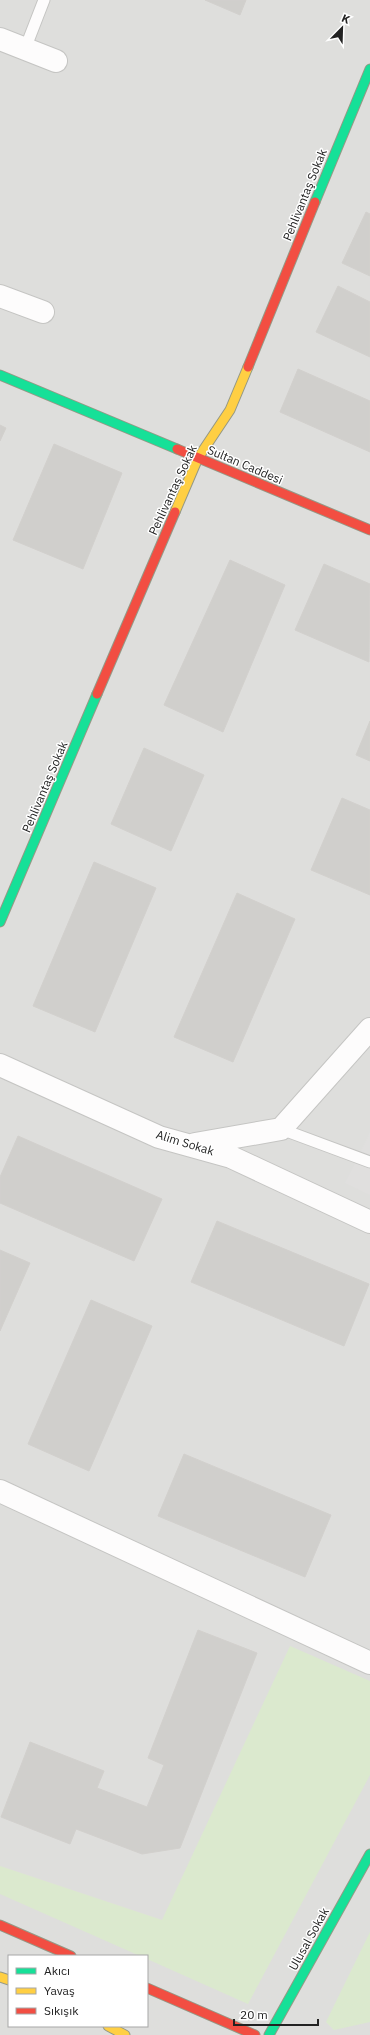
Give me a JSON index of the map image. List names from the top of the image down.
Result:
{
  "streets": {
    "street": [
      "Pehlivantaş Sokak",
      "Sultan Caddesi",
      "Alim Sokak",
      "Ulusal Sokak"
    ]
  },
  "crossings": [
    ["Pehlivantaş Sokak", "Sultan Caddesi"]
  ],
  "legend": ["Akıcı", "Yavaş", "Sıkışık"],
  "scale_bar": "20 m",
  "north": "top right"
}
